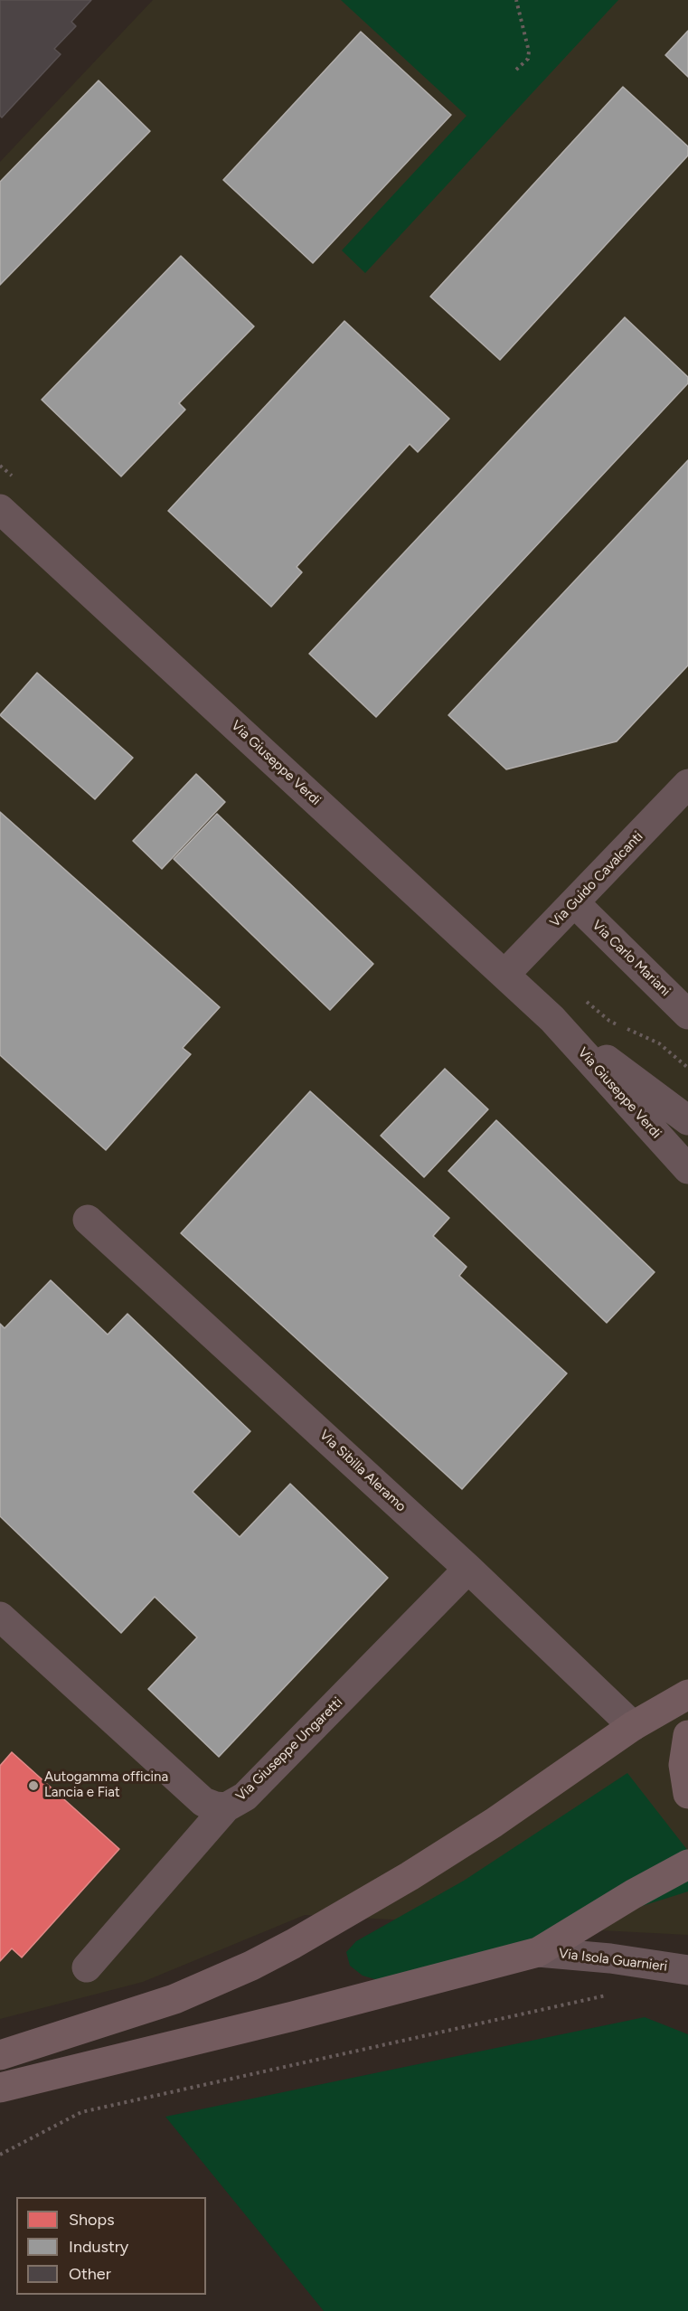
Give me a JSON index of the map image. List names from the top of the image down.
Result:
{
  "streets": {
    "street": [
      "Via Giuseppe Verdi",
      "Via Guido Cavalcanti",
      "Via Carlo Mariani",
      "Via Sibilla Aleramo",
      "Via Giuseppe Ungaretti",
      "Via Isola Guarnieri"
    ]
  },
  "crossings": [
    ["Via Giuseppe Verdi", "Via Guido Cavalcanti"],
    ["Via Guido Cavalcanti", "Via Carlo Mariani"],
    ["Via Sibilla Aleramo", "Via Giuseppe Ungaretti"]
  ],
  "places": ["Autogamma officina Lancia e Fiat"],
  "legend": ["Shops", "Industry", "Other"]
}
